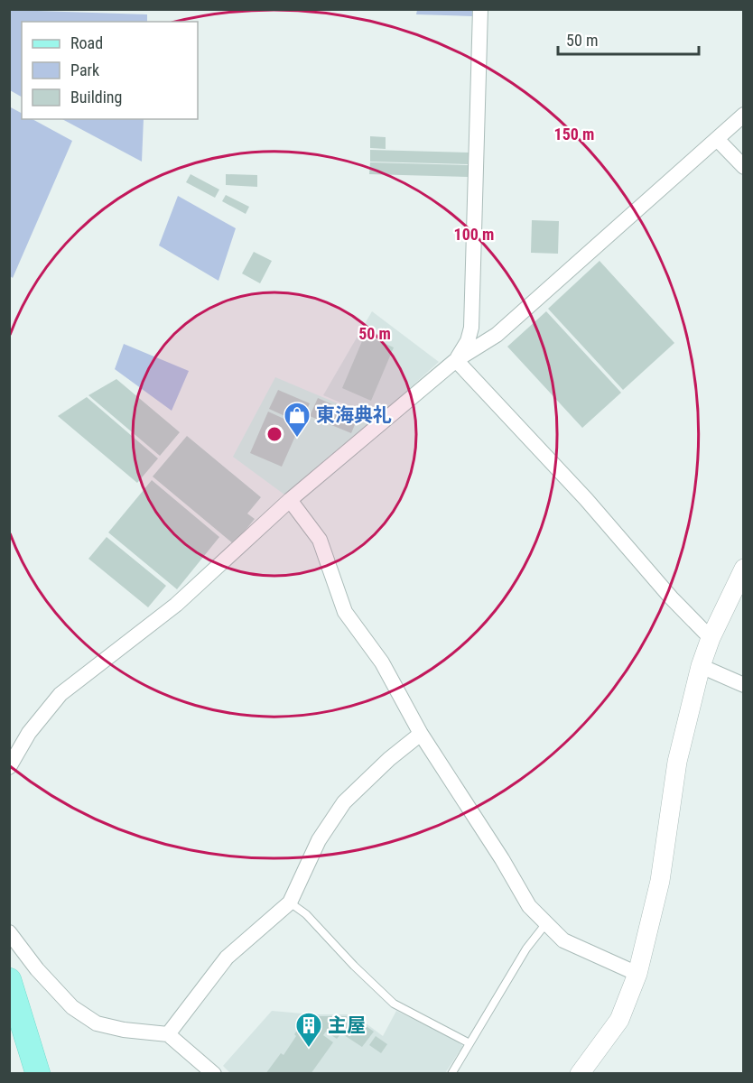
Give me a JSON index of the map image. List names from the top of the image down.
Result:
{
  "places": {
    "shop": ["東海典礼"],
    "building": ["主屋"]
  },
  "legend": ["Road", "Park", "Building"],
  "scale_bar": "50 m",
  "rings": ["150 m", "100 m", "50 m"]
}
